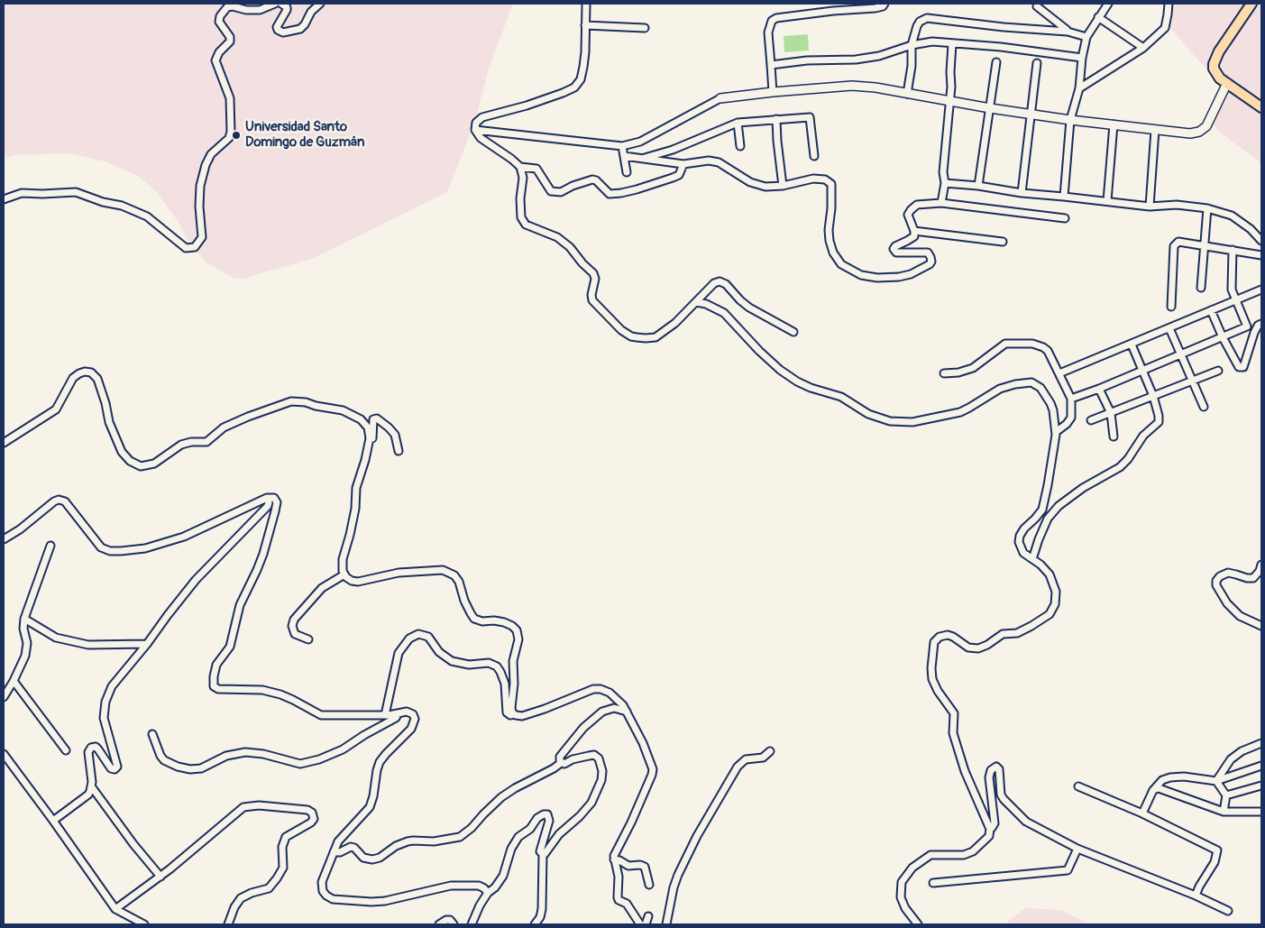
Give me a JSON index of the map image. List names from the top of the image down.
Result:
{
  "places": ["Universidad Santo Domingo de Guzmán"]
}
